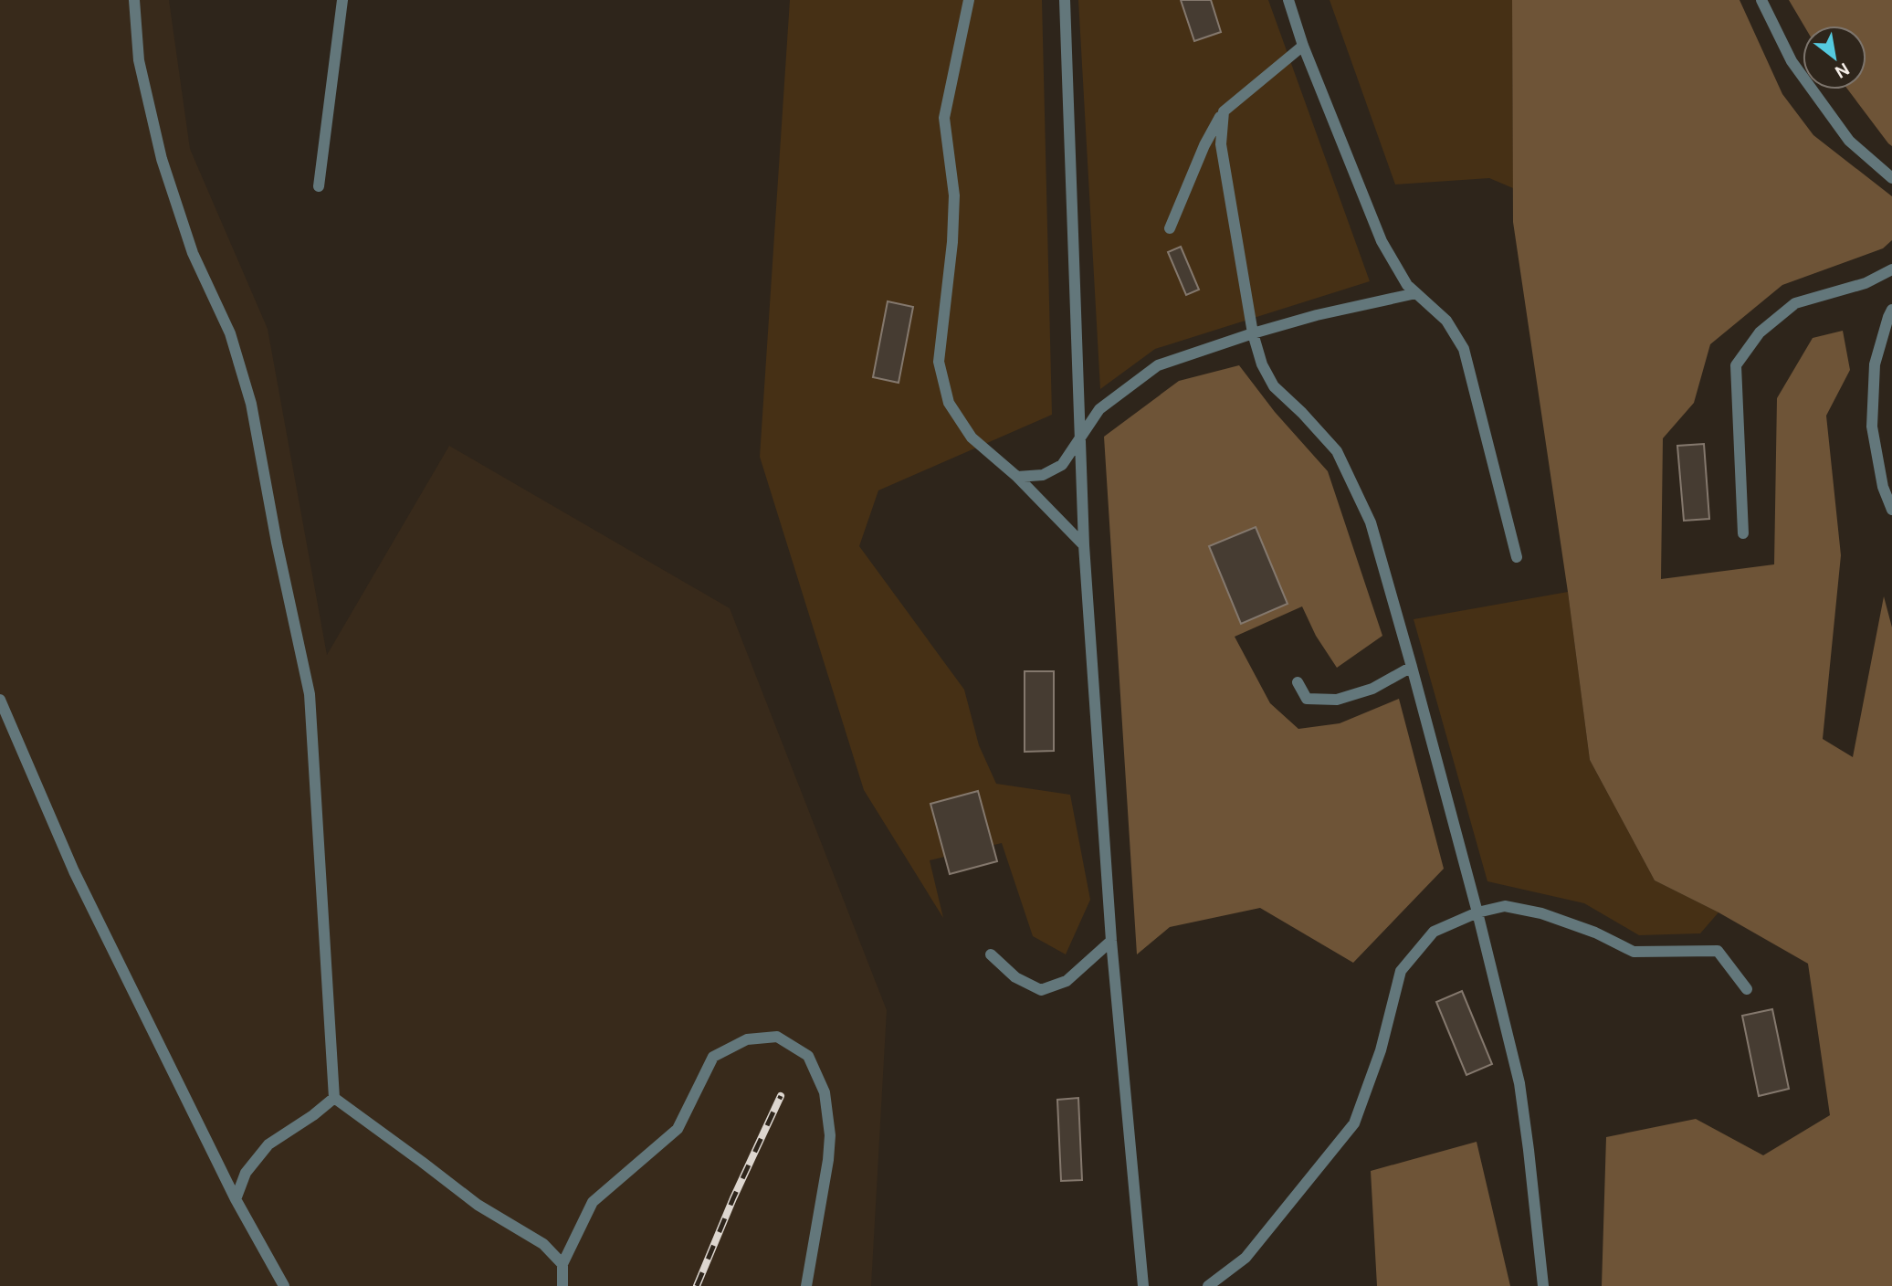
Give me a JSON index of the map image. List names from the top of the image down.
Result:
{
  "north": "bottom right"
}
